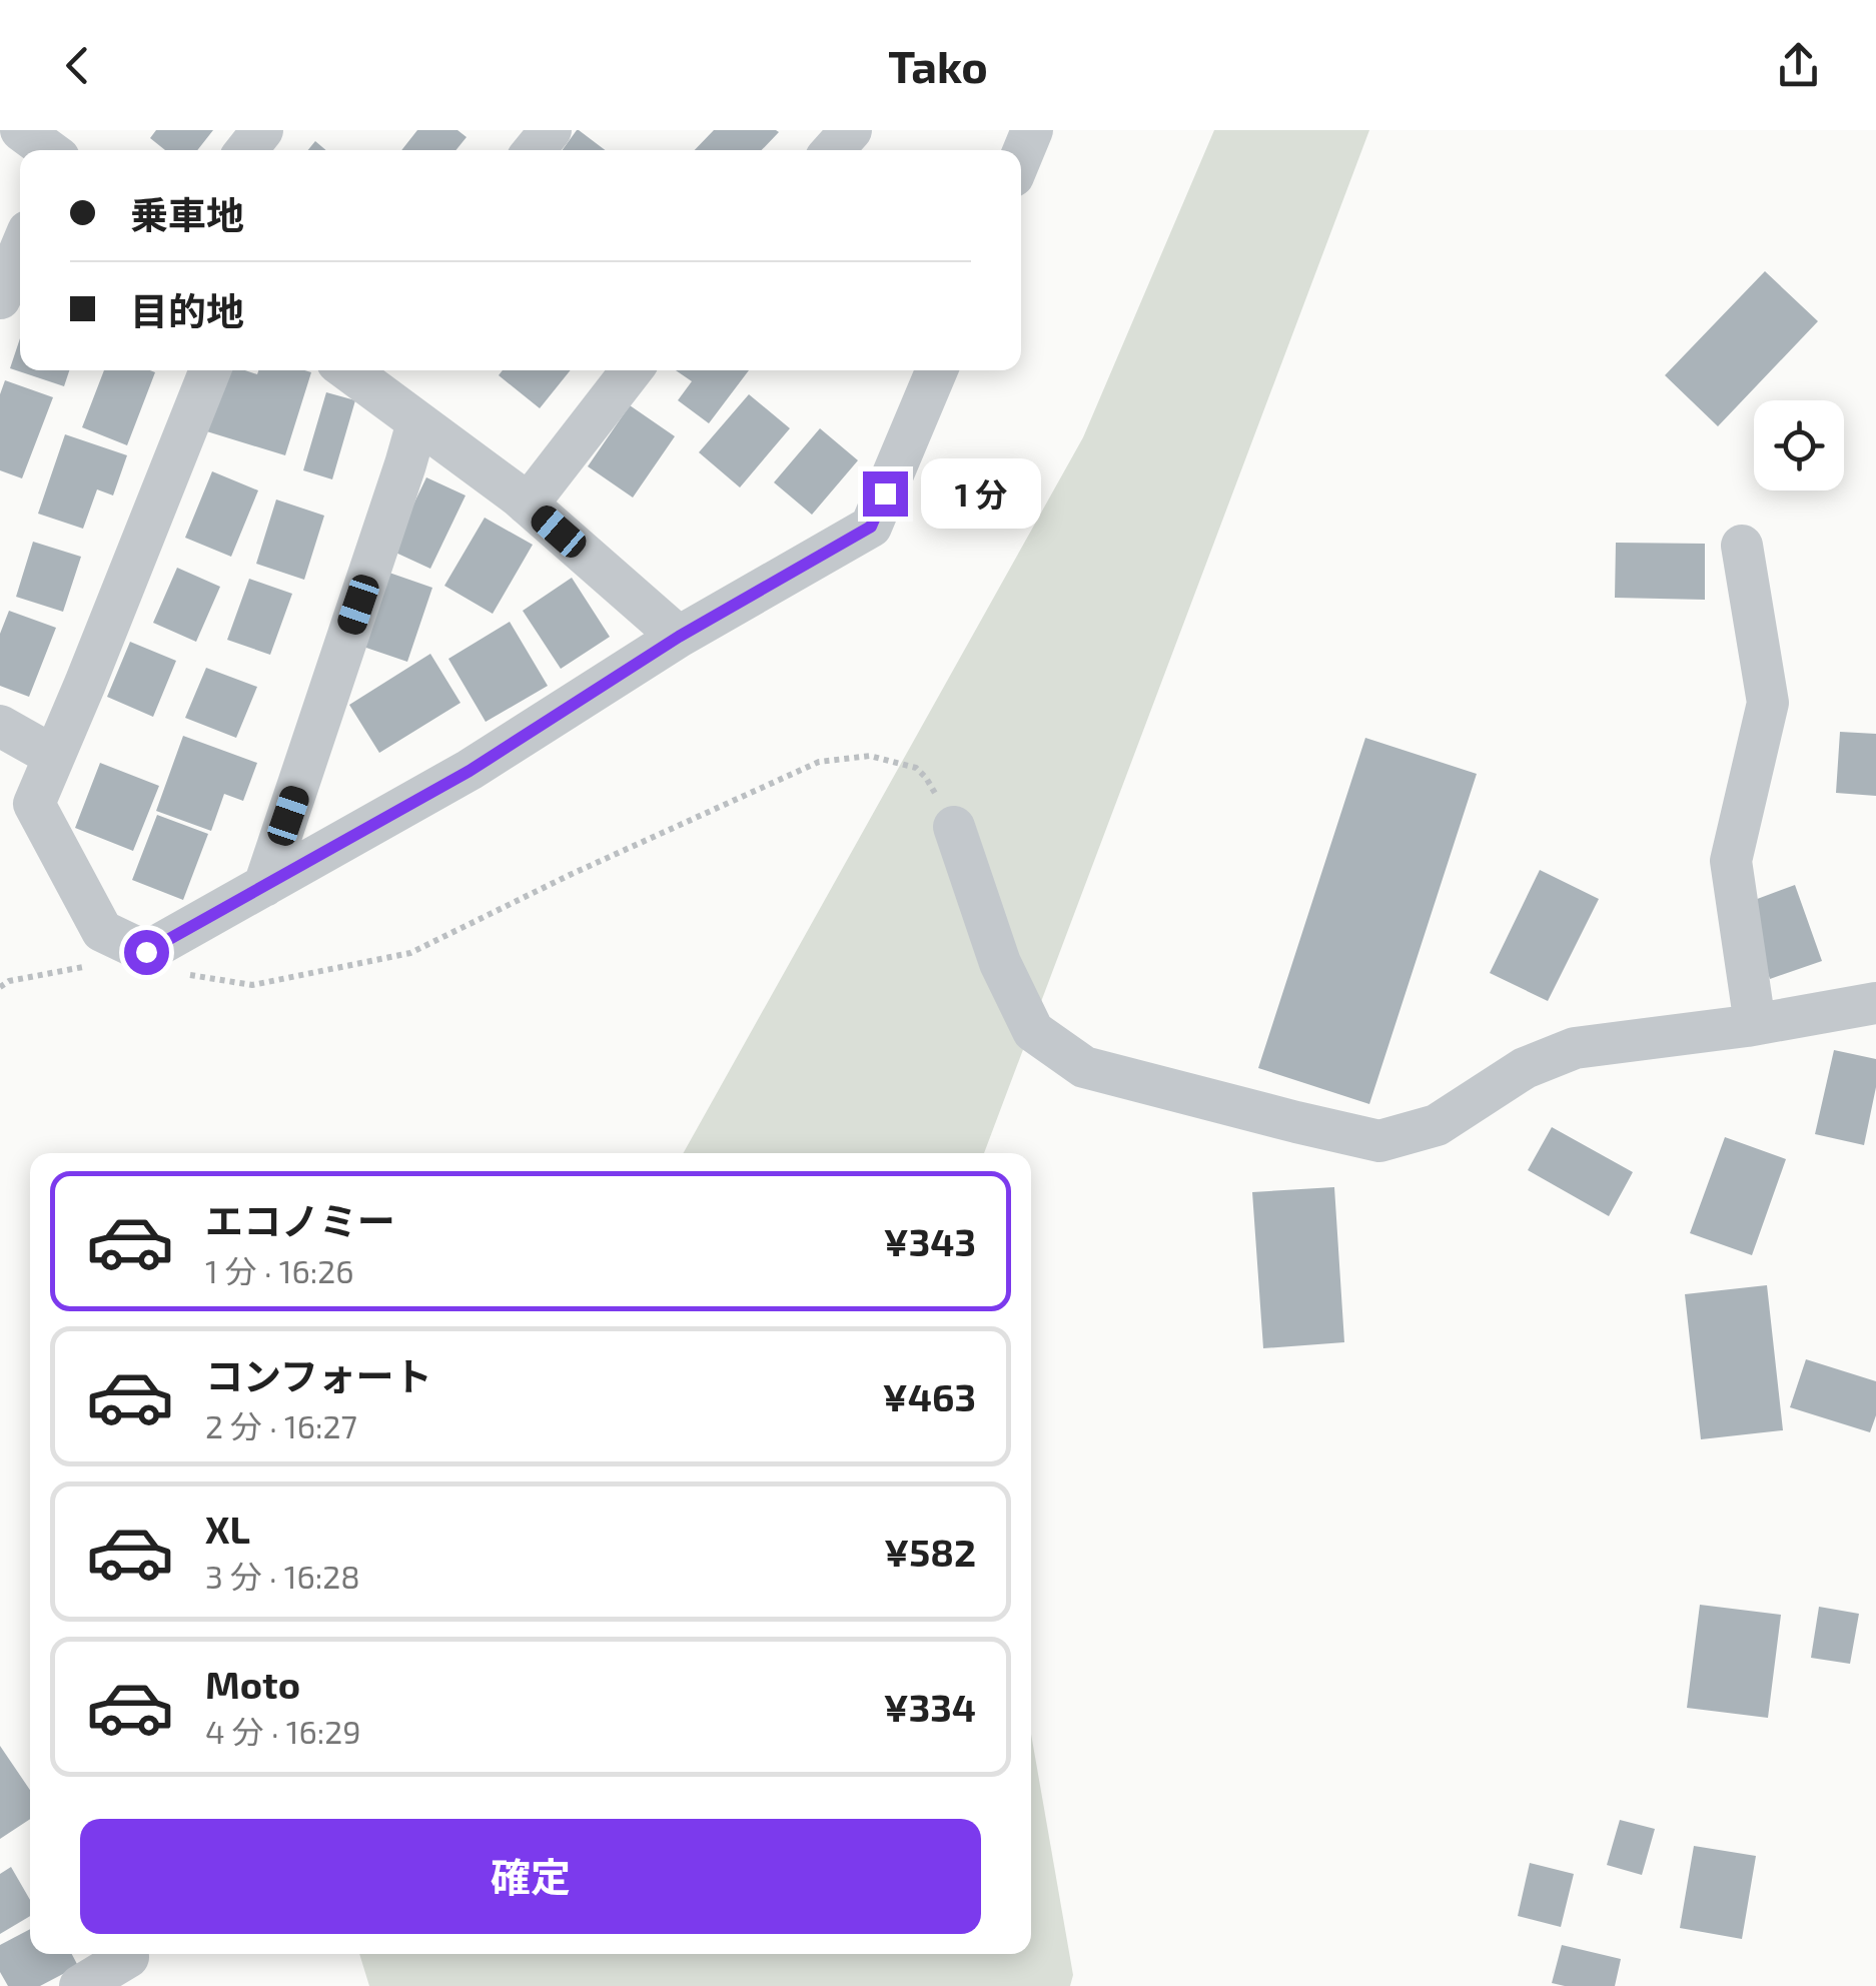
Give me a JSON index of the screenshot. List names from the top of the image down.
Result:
{
  "page": {
    "header": "Tako",
    "banner": ["乗車地", "目的地"],
    "bubble": "1 分",
    "list": [
      {
        "name": "エコノミー",
        "note": "1 分 · 16:26",
        "value": "¥343"
      },
      {
        "name": "コンフォート",
        "note": "2 分 · 16:27",
        "value": "¥463"
      },
      {
        "name": "XL",
        "note": "3 分 · 16:28",
        "value": "¥582"
      },
      {
        "name": "Moto",
        "note": "4 分 · 16:29",
        "value": "¥334"
      }
    ],
    "buttons": "確定"
  }
}
